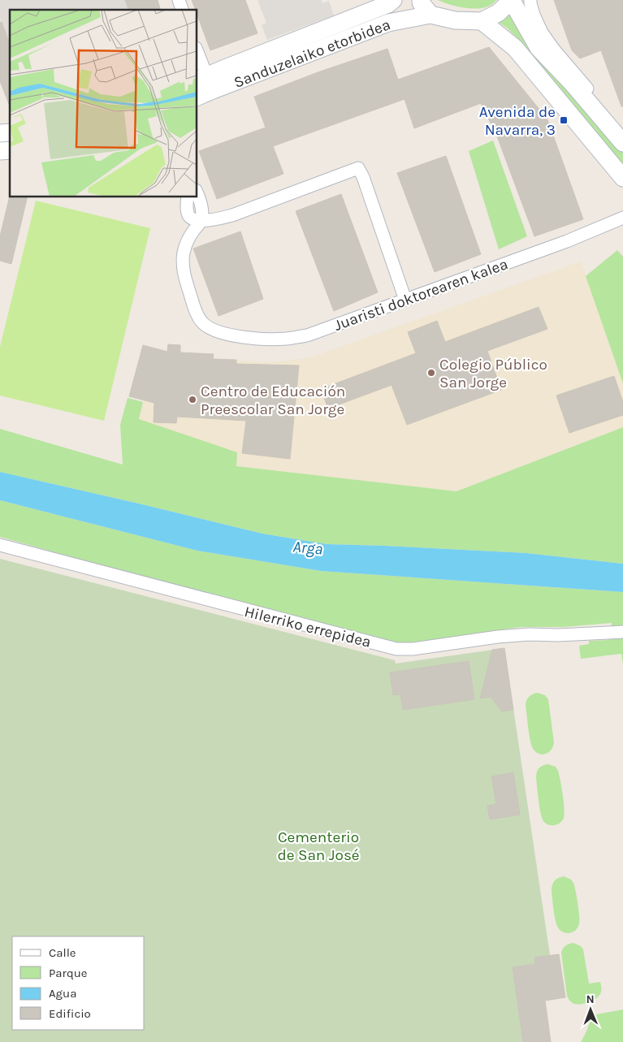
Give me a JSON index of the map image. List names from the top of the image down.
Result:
{
  "streets": {
    "main road": ["Sanduzelaiko etorbidea"],
    "street": ["Juaristi doktorearen kalea", "Hilerriko errepidea"]
  },
  "water": ["Arga"],
  "parks": ["Cementerio de San José"],
  "places": {
    "transit": ["Avenida de Navarra, 3"],
    "other": ["Colegio Público San Jorge", "Centro de Educación Preescolar San Jorge"]
  },
  "legend": [
    "Calle",
    "Parque",
    "Agua",
    "Edificio"
  ],
  "north": "top"
}
